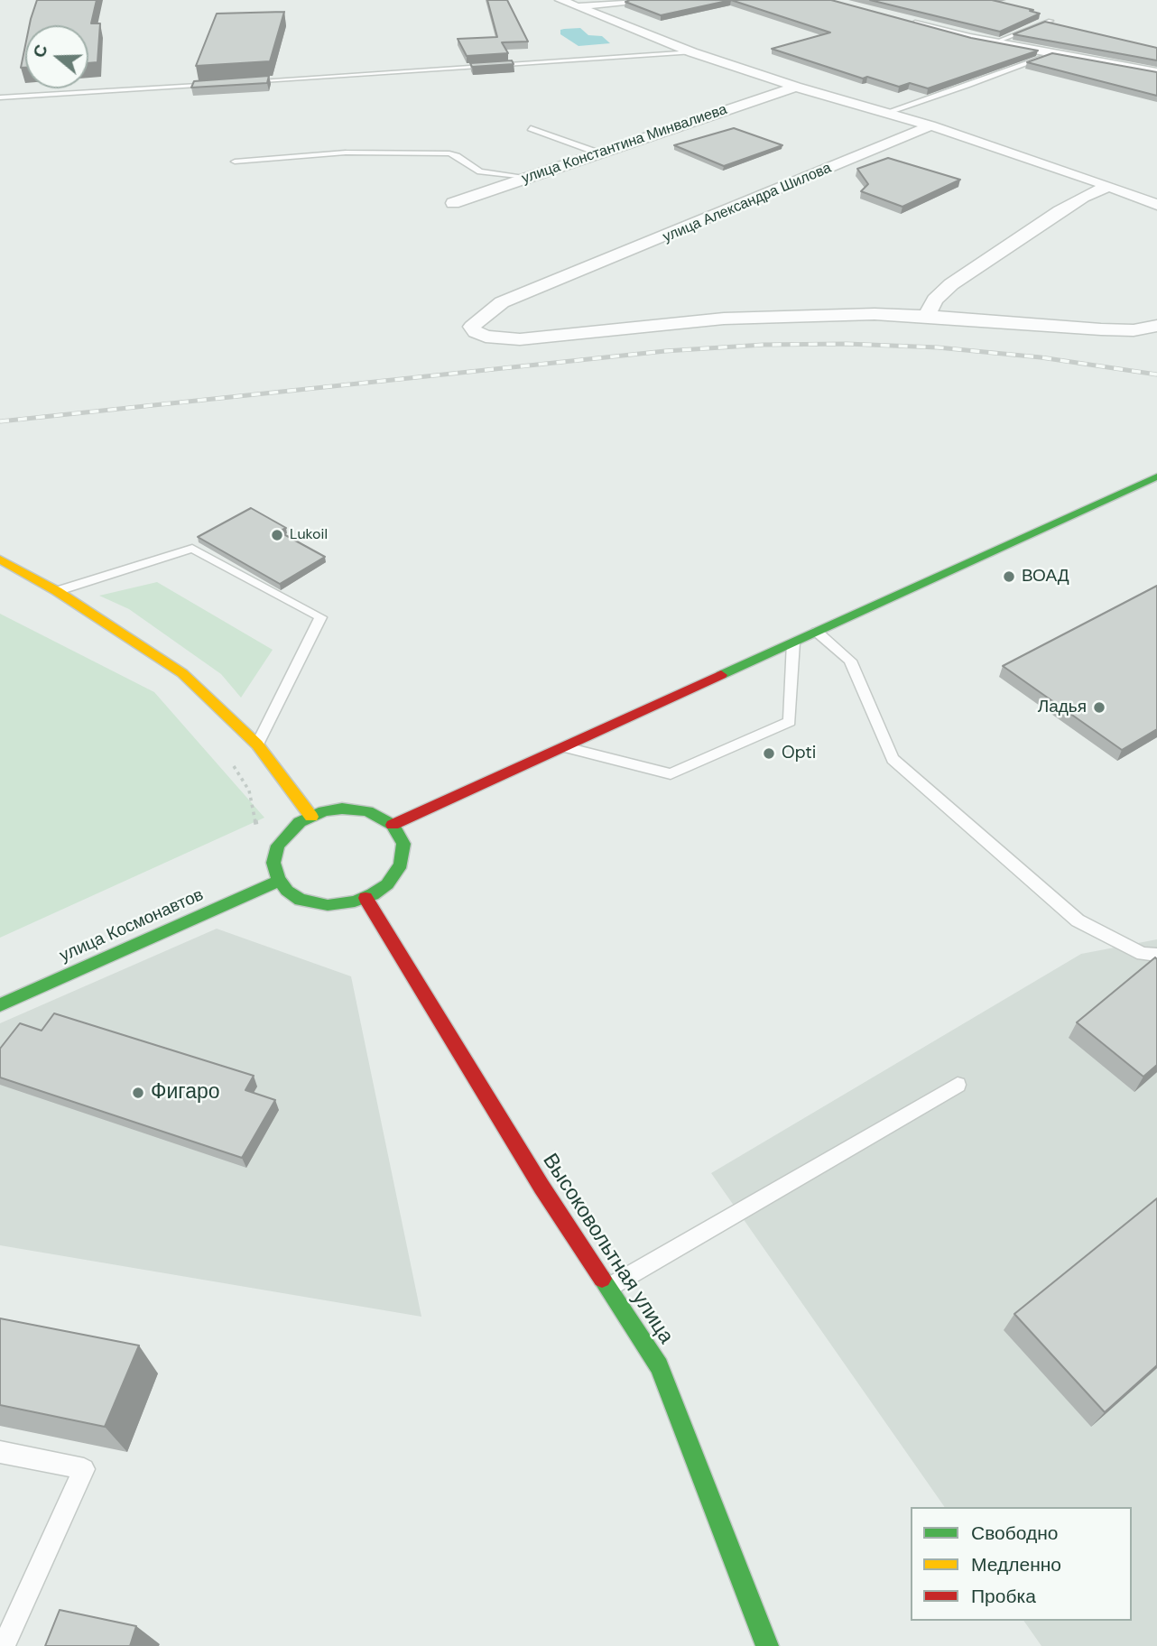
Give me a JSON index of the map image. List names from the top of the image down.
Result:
{
  "streets": {
    "main road": ["улица Космонавтов", "Высоковольтная улица"],
    "street": ["улица Константина Минвалиева", "улица Александра Шилова"]
  },
  "crossings": [
    ["улица Космонавтов", "Высоковольтная улица"]
  ],
  "places": [
    "Lukoil",
    "ВОАД",
    "Ладья",
    "Opti",
    "Фигаро"
  ],
  "legend": ["Свободно", "Медленно", "Пробка"],
  "north": "left"
}
